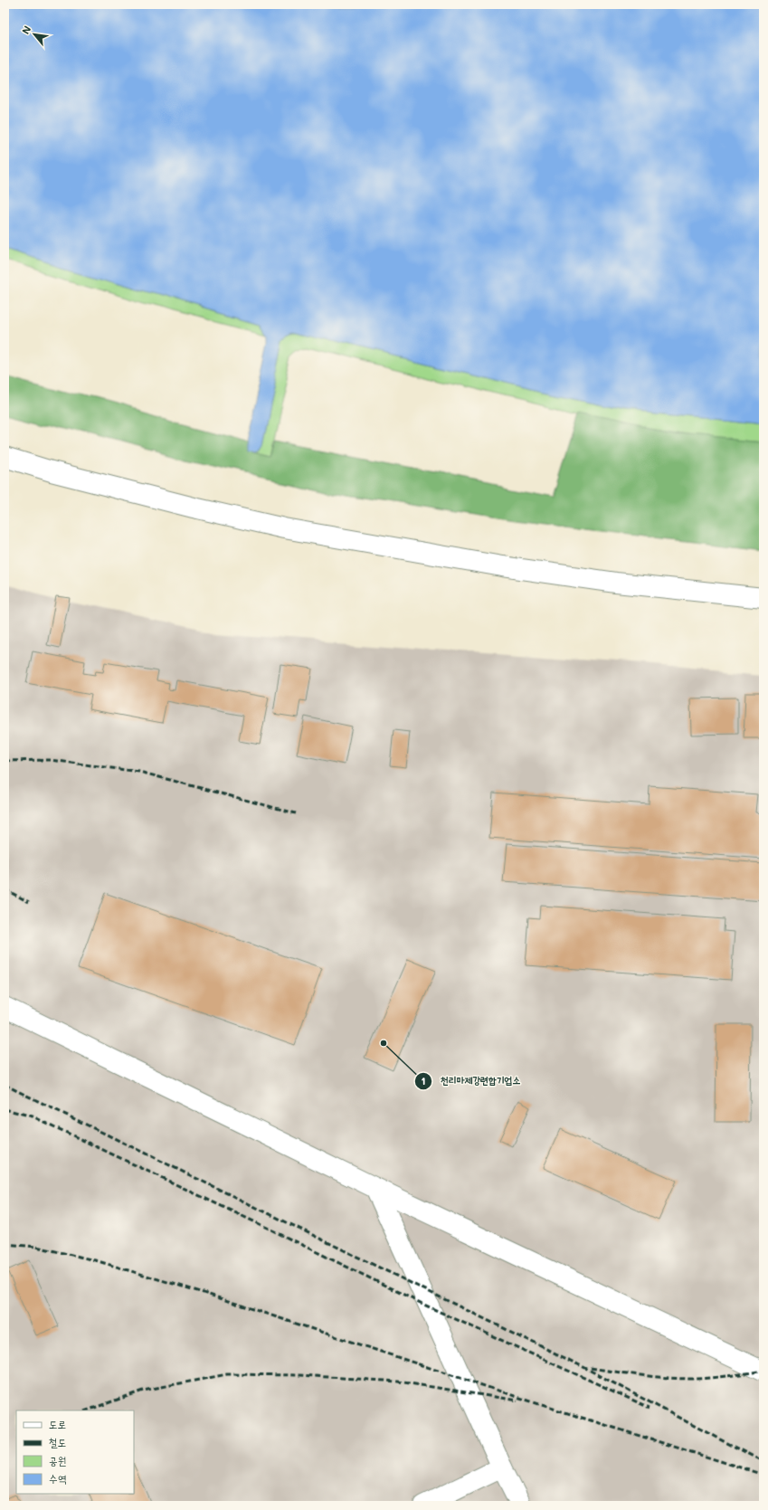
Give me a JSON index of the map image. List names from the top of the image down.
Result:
{
  "places": ["천리마제강련합기업소"],
  "legend": [
    "도로",
    "철도",
    "공원",
    "수역"
  ],
  "north": "top left"
}
